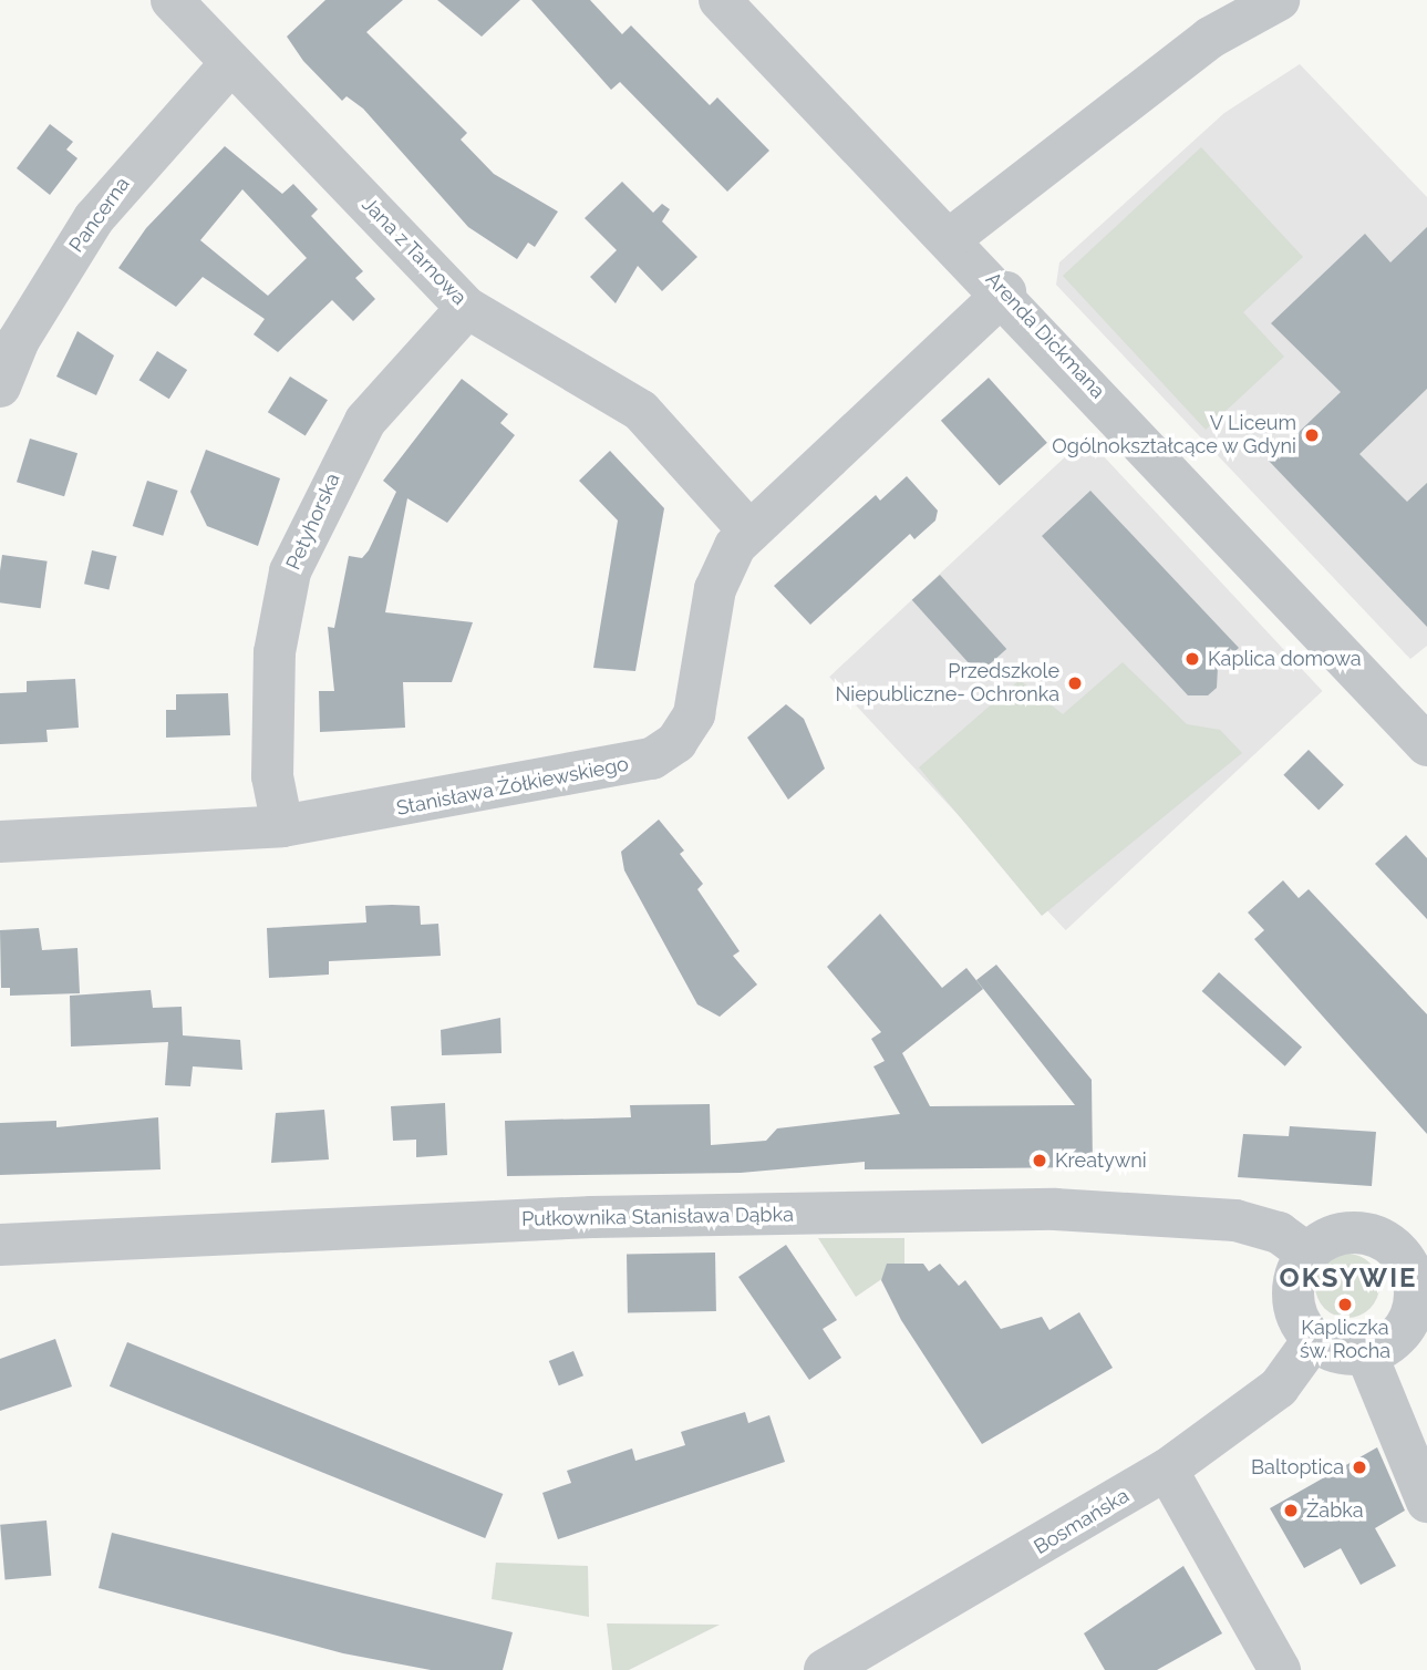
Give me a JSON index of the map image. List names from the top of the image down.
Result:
{
  "streets": {
    "street": [
      "Pancerna",
      "Jana z Tarnowa",
      "Arenda Dickmana",
      "Petyhorska",
      "Stanisława Żółkiewskiego",
      "Pułkownika Stanisława Dąbka",
      "Bosmańska"
    ]
  },
  "crossings": [
    ["Pancerna", "Jana z Tarnowa"],
    ["Jana z Tarnowa", "Petyhorska"],
    ["Jana z Tarnowa", "Stanisława Żółkiewskiego"],
    ["Arenda Dickmana", "Stanisława Żółkiewskiego"],
    ["Petyhorska", "Stanisława Żółkiewskiego"],
    ["Pułkownika Stanisława Dąbka", "Bosmańska"]
  ],
  "districts": ["OKSYWIE"],
  "places": [
    "V Liceum Ogólnokształcące w Gdyni",
    "Kaplica domowa",
    "Przedszkole Niepubliczne- Ochronka",
    "Kreatywni",
    "Kapliczka św. Rocha",
    "Baltoptica",
    "Żabka"
  ]
}
